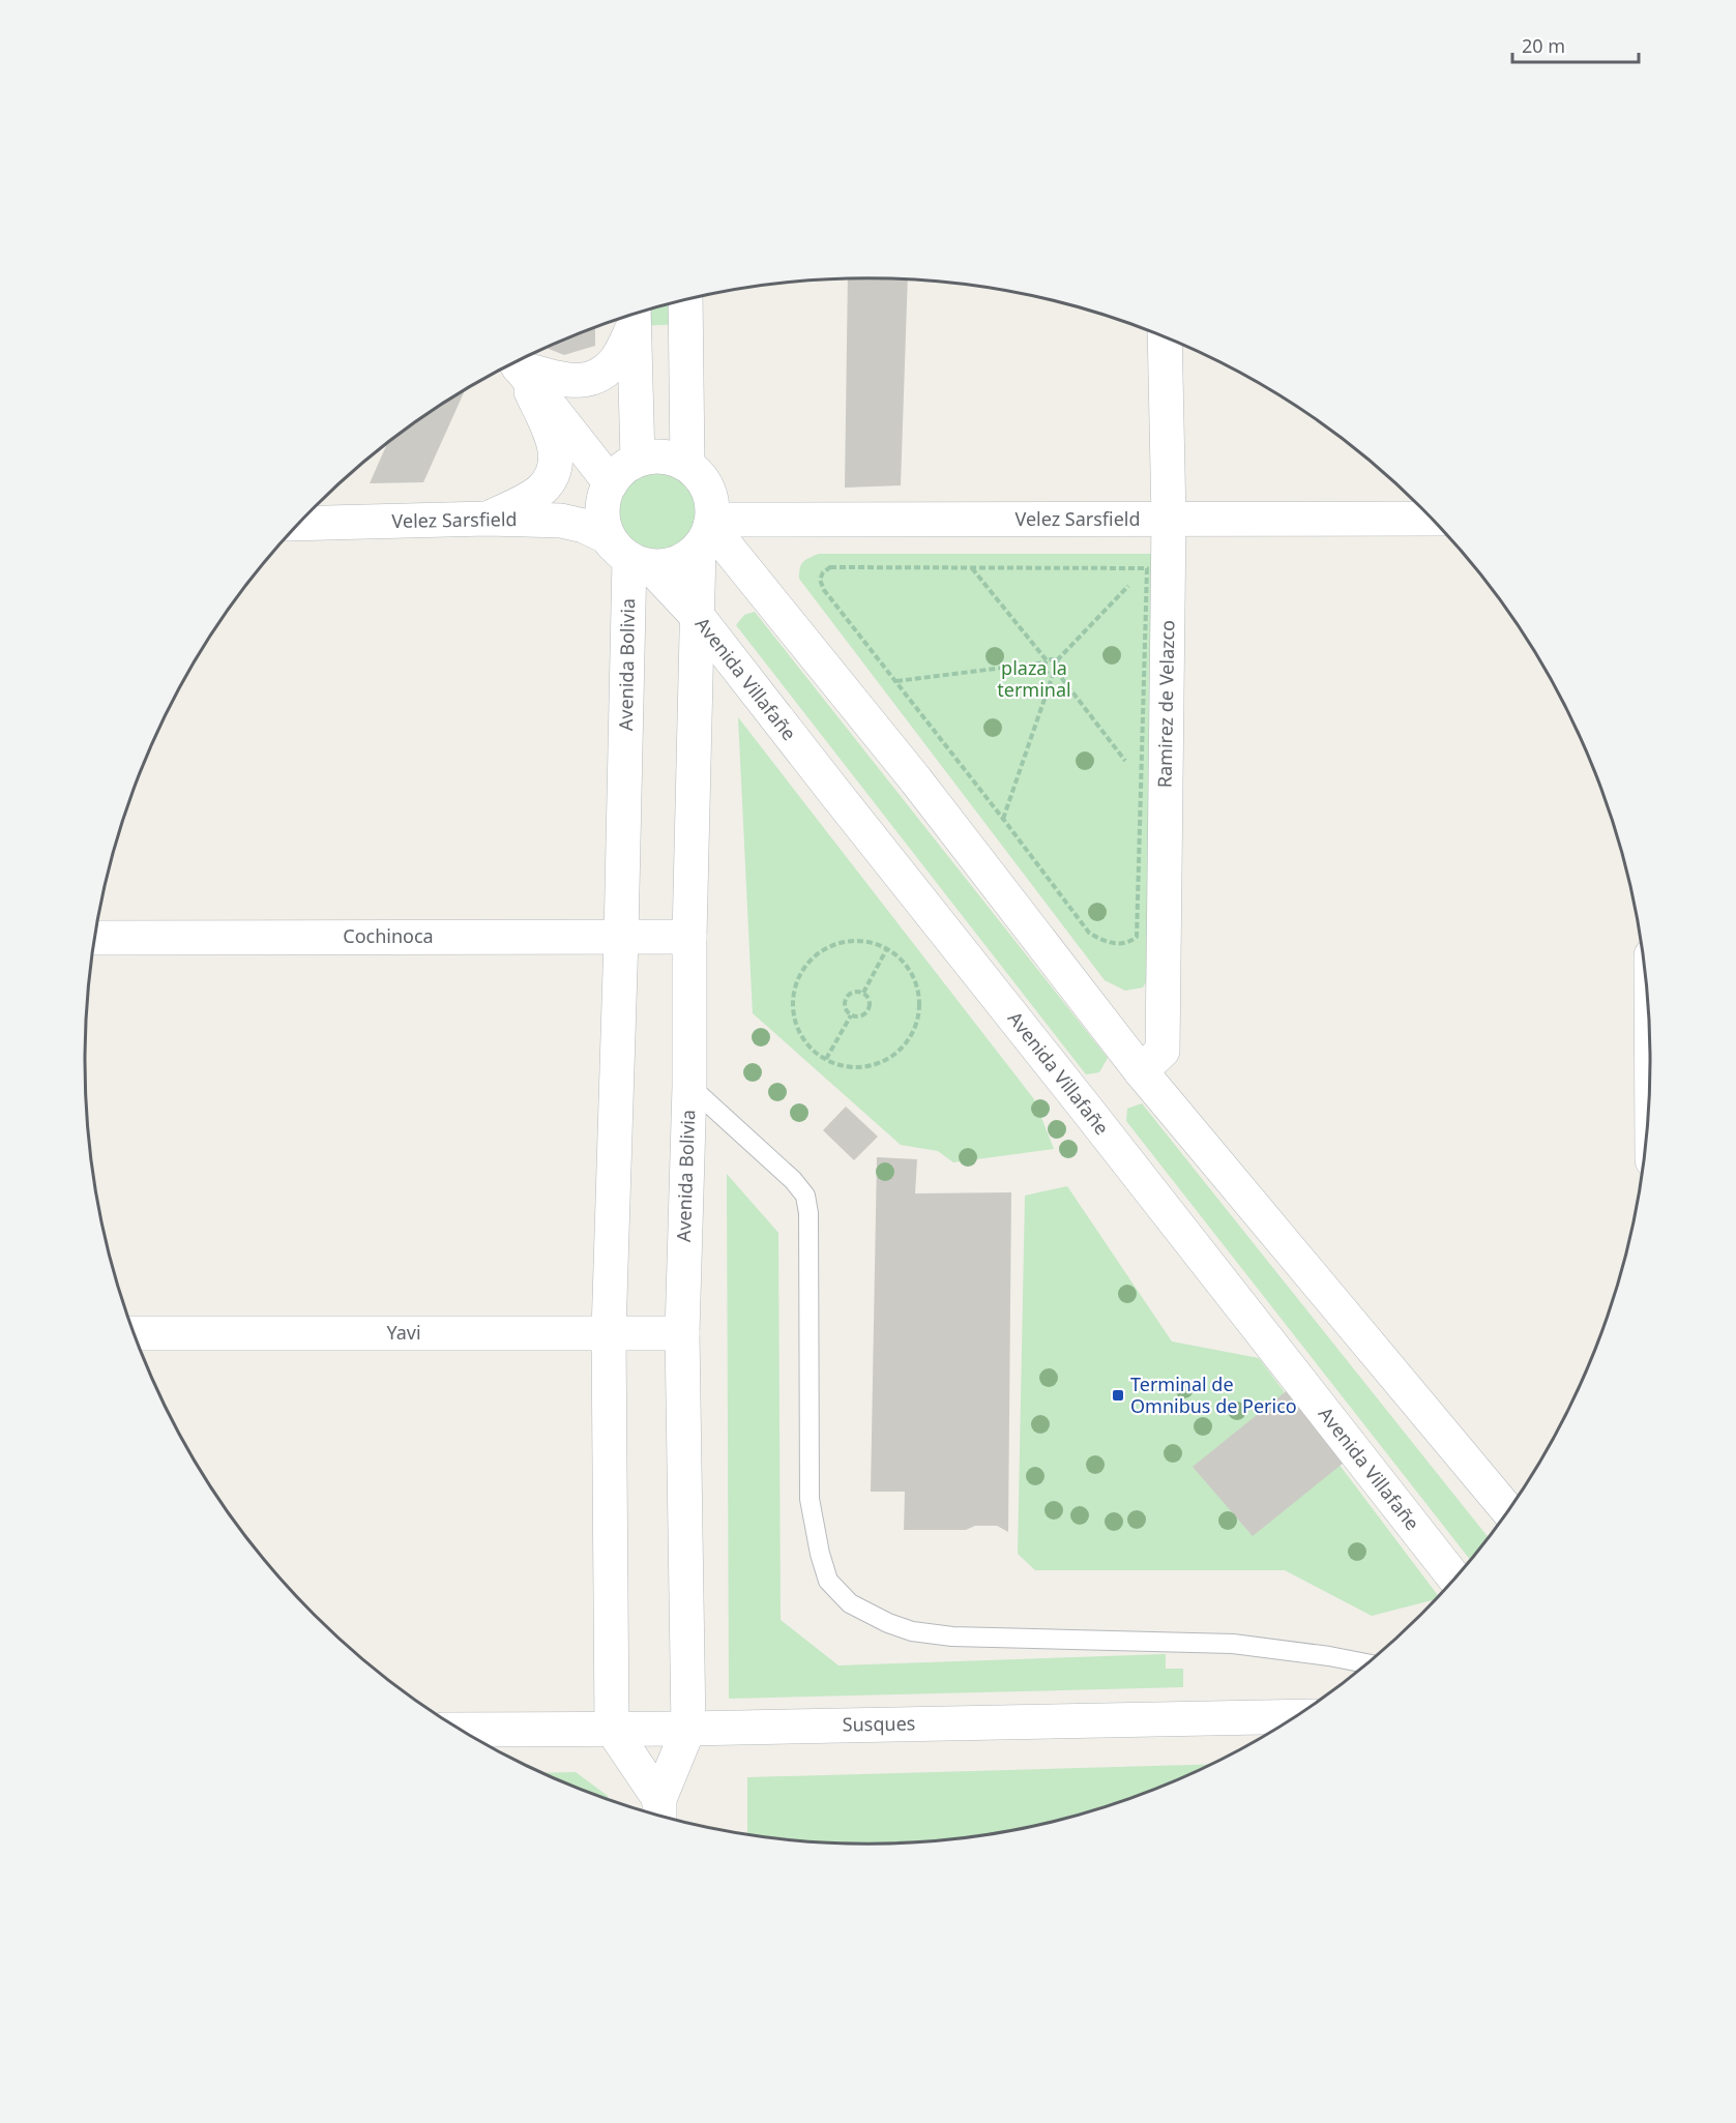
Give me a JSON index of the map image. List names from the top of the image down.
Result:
{
  "streets": {
    "street": [
      "Velez Sarsfield",
      "Avenida Bolivia",
      "Avenida Villafañe",
      "Ramirez de Velazco",
      "Cochinoca",
      "Yavi",
      "Susques"
    ]
  },
  "crossings": [
    ["Velez Sarsfield", "Avenida Bolivia"],
    ["Velez Sarsfield", "Avenida Villafañe"],
    ["Velez Sarsfield", "Ramirez de Velazco"],
    ["Avenida Bolivia", "Avenida Villafañe"],
    ["Avenida Bolivia", "Cochinoca"],
    ["Avenida Bolivia", "Yavi"],
    ["Avenida Bolivia", "Susques"]
  ],
  "parks": ["plaza la terminal"],
  "places": {
    "transit": ["Terminal de Omnibus de Perico"]
  },
  "scale_bar": "20 m"
}
